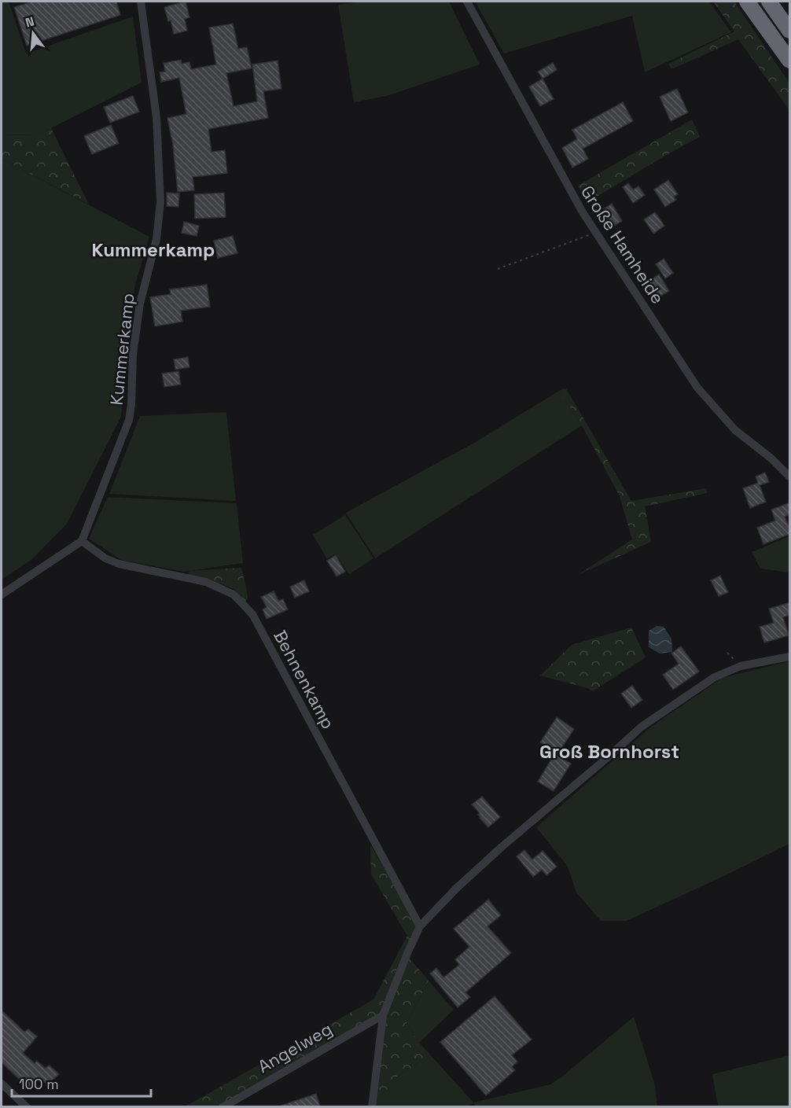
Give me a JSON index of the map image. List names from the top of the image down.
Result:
{
  "streets": {
    "street": [
      "Große Hamheide",
      "Kummerkamp",
      "Behnenkamp",
      "Angelweg"
    ]
  },
  "crossings": [
    ["Kummerkamp", "Behnenkamp"]
  ],
  "districts": ["Kummerkamp", "Groß Bornhorst"],
  "scale_bar": "100 m",
  "north": "top"
}
